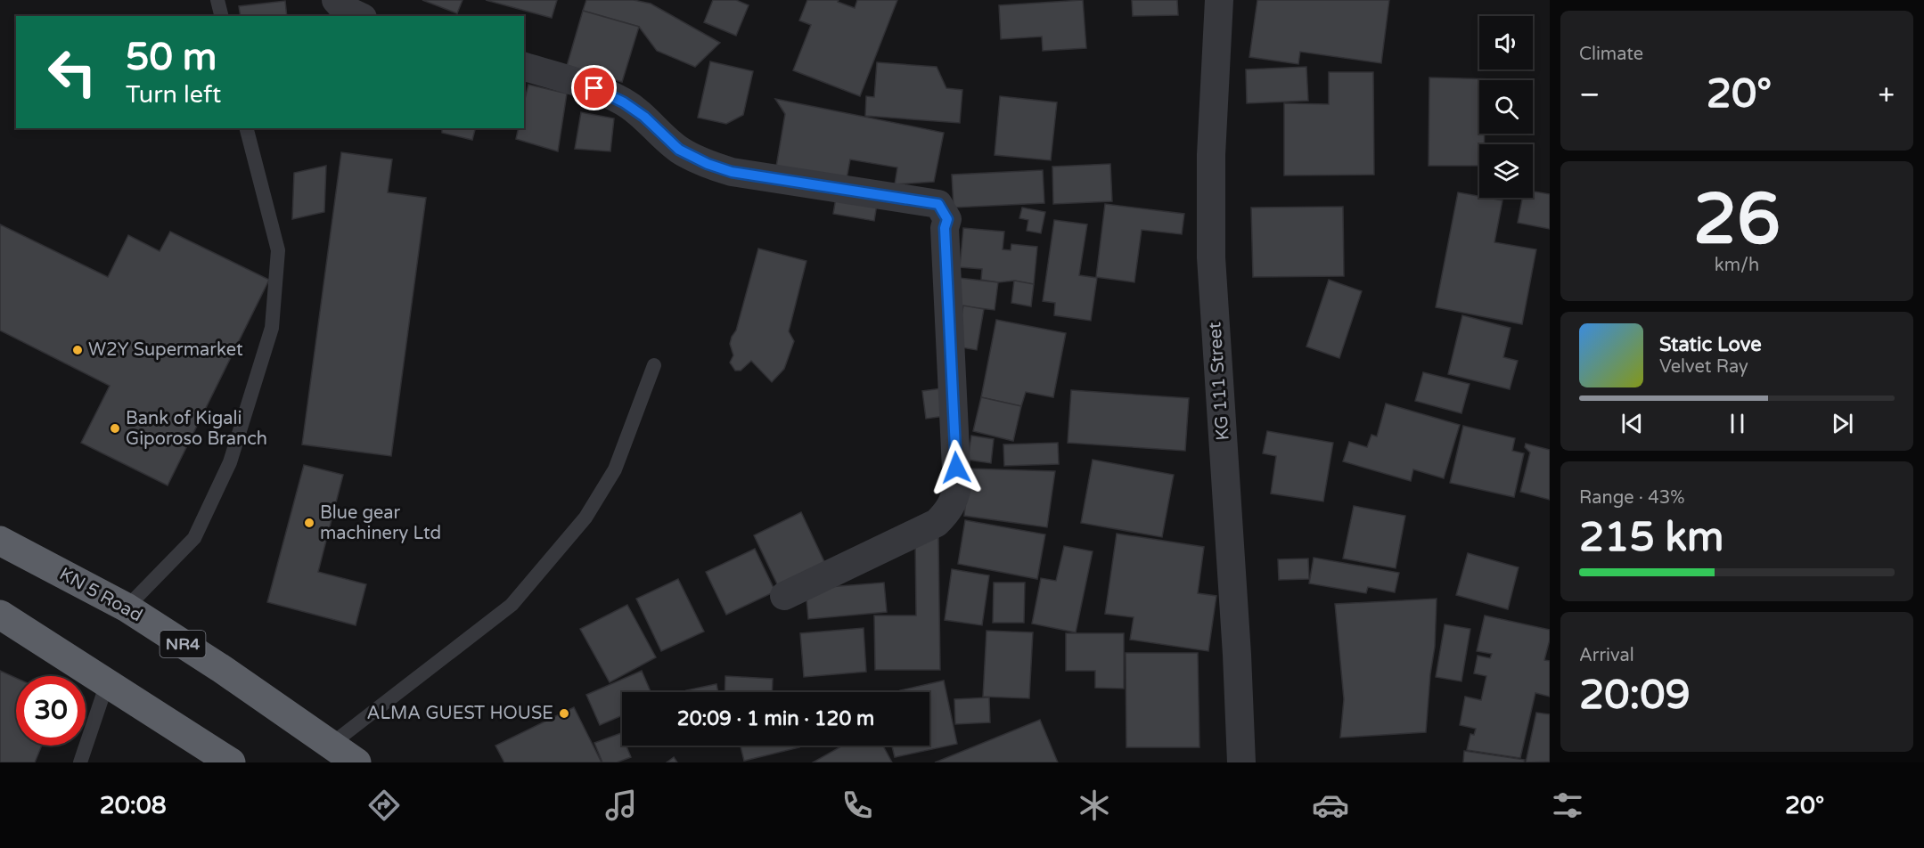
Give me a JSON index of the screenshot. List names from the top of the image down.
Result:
{
  "streets": {
    "highway": ["KN 5 Road", "NR4"],
    "street": ["KG 111 Street"]
  },
  "places": [
    "W2Y Supermarket",
    "Bank of Kigali Giporoso Branch",
    "Blue gear machinery Ltd",
    "ALMA GUEST HOUSE"
  ],
  "page": {
    "tile": [
      "Climate",
      ["26", "km/h"],
      ["Range · 43%", "215 km"],
      ["Arrival", "20:09"]
    ],
    "turn": ["50 m", "Turn left"],
    "heat": ["−", "20°", "+"],
    "song": ["Static Love", "Velvet Ray"],
    "limit": "30",
    "trip": "20:09 · 1 min · 120 m",
    "tabs": ["20:08", "20°"]
  }
}
